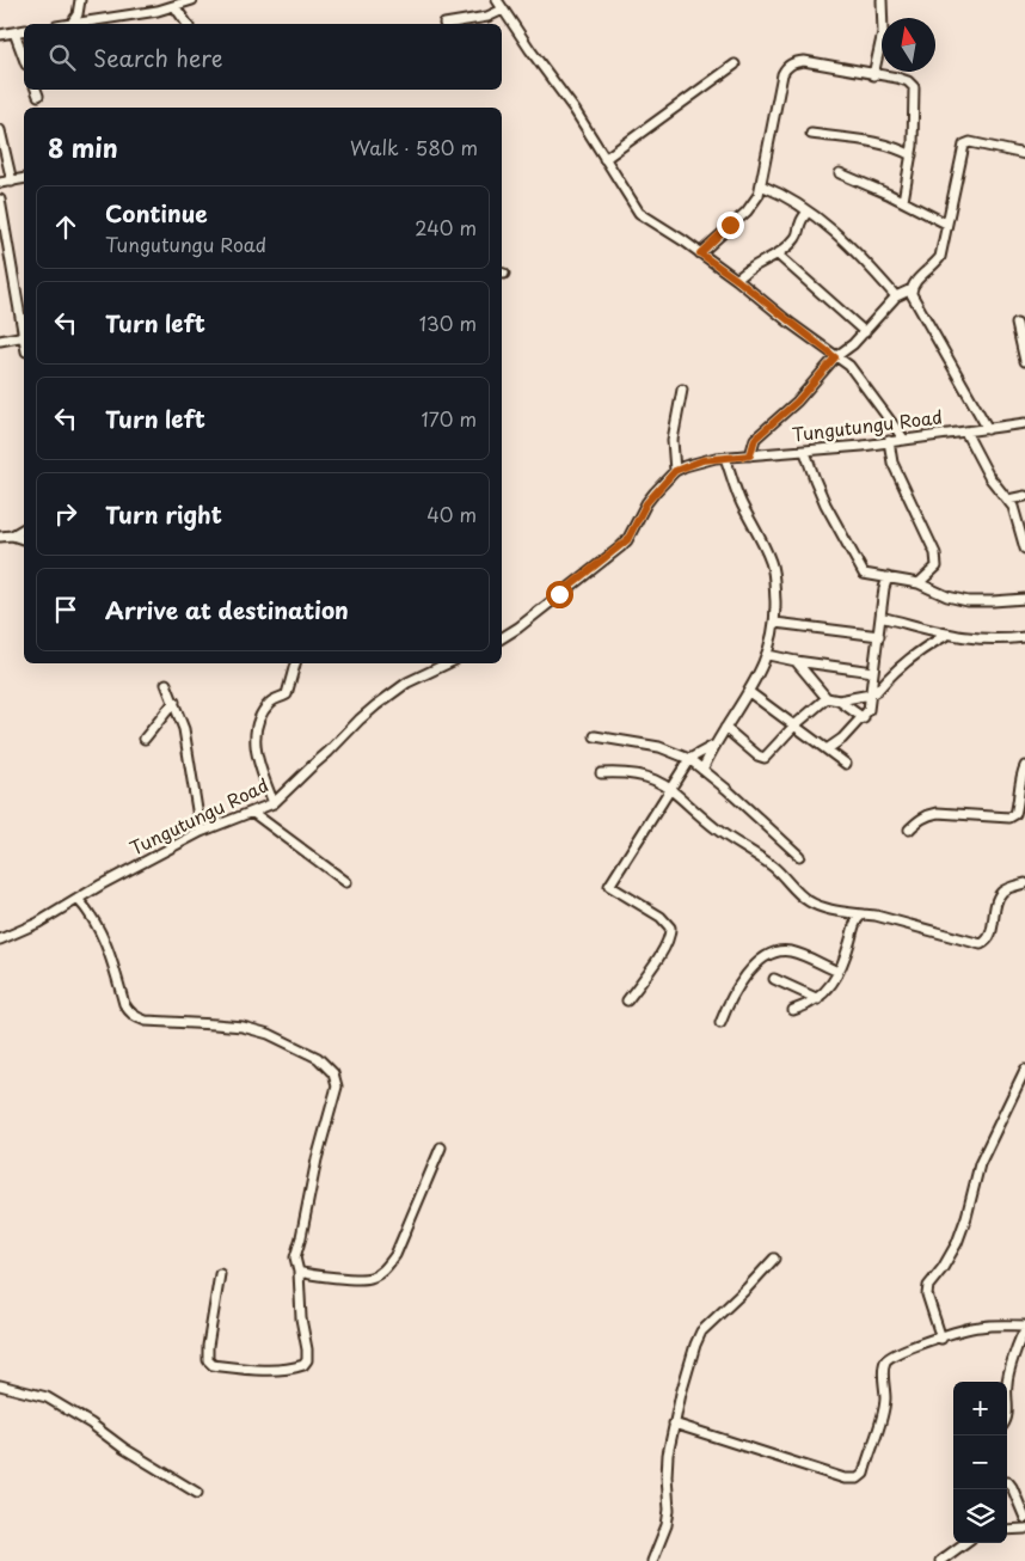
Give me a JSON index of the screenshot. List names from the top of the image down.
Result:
{
  "streets": {
    "street": ["Tungutungu Road"]
  },
  "north": "top",
  "page": {
    "search": "Search here",
    "heading": ["8 min", "Walk · 580 m"],
    "list": [
      ["Continue", "Tungutungu Road", "240 m"],
      ["Turn left", "130 m"],
      ["Turn left", "170 m"],
      ["Turn right", "40 m"],
      "Arrive at destination"
    ],
    "map_buttons": ["+", "−"]
  }
}
